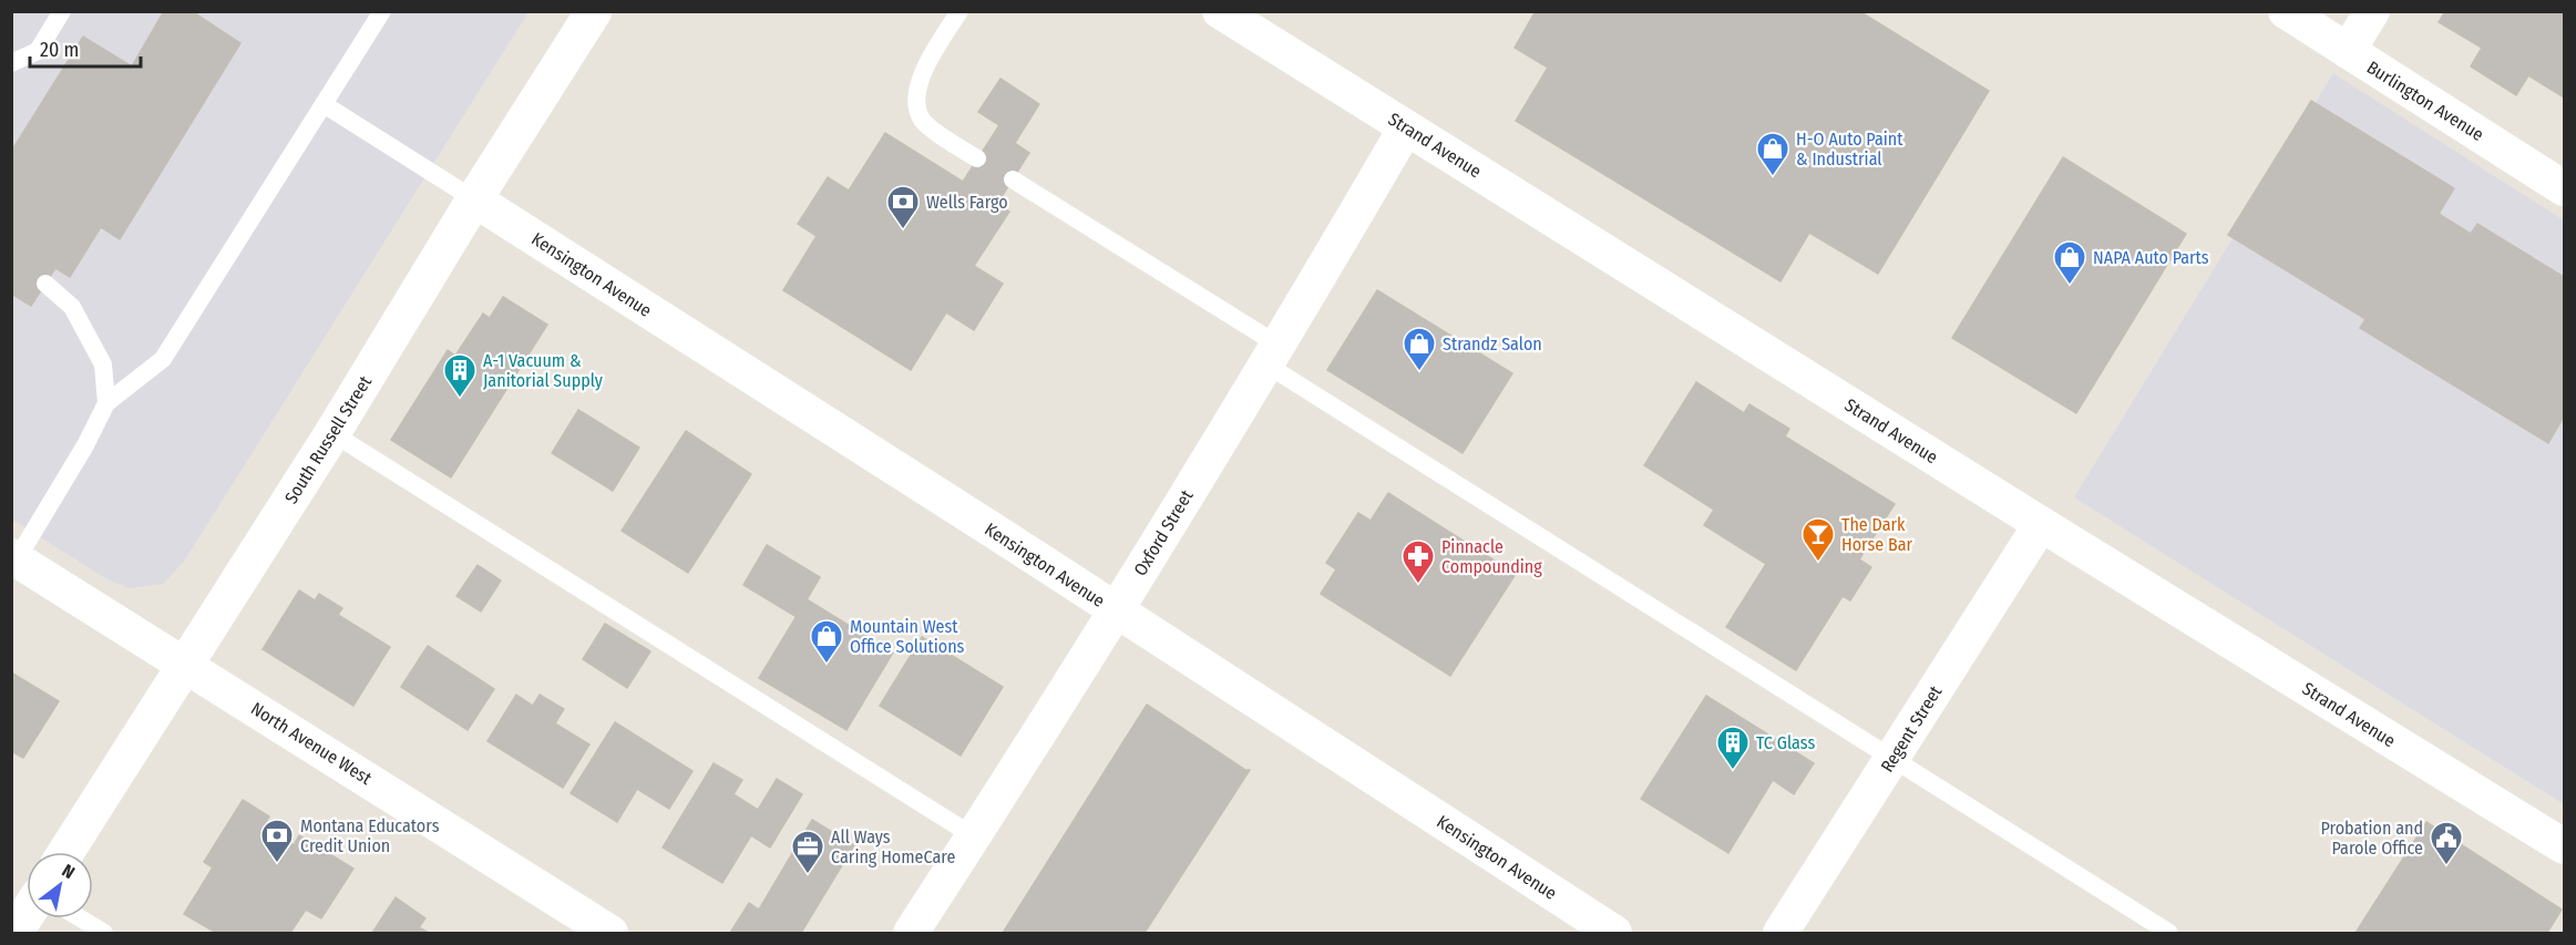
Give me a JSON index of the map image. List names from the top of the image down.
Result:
{
  "streets": {
    "main road": ["South Russell Street"],
    "street": [
      "Burlington Avenue",
      "Strand Avenue",
      "Kensington Avenue",
      "Oxford Street",
      "Regent Street",
      "North Avenue West"
    ]
  },
  "crossings": [
    ["Strand Avenue", "Oxford Street"],
    ["Strand Avenue", "Regent Street"],
    ["Kensington Avenue", "South Russell Street"],
    ["Kensington Avenue", "Oxford Street"],
    ["South Russell Street", "North Avenue West"]
  ],
  "places": {
    "shop": [
      "H-O Auto Paint & Industrial",
      "NAPA Auto Parts",
      "Strandz Salon",
      "Mountain West Office Solutions"
    ],
    "bank": ["Wells Fargo", "Montana Educators Credit Union"],
    "building": ["A-1 Vacuum & Janitorial Supply", "TC Glass"],
    "bar": ["The Dark Horse Bar"],
    "pharmacy": ["Pinnacle Compounding"],
    "public building": ["Probation and Parole Office"],
    "office": ["All Ways Caring HomeCare"]
  },
  "scale_bar": "20 m",
  "north": "top right"
}
